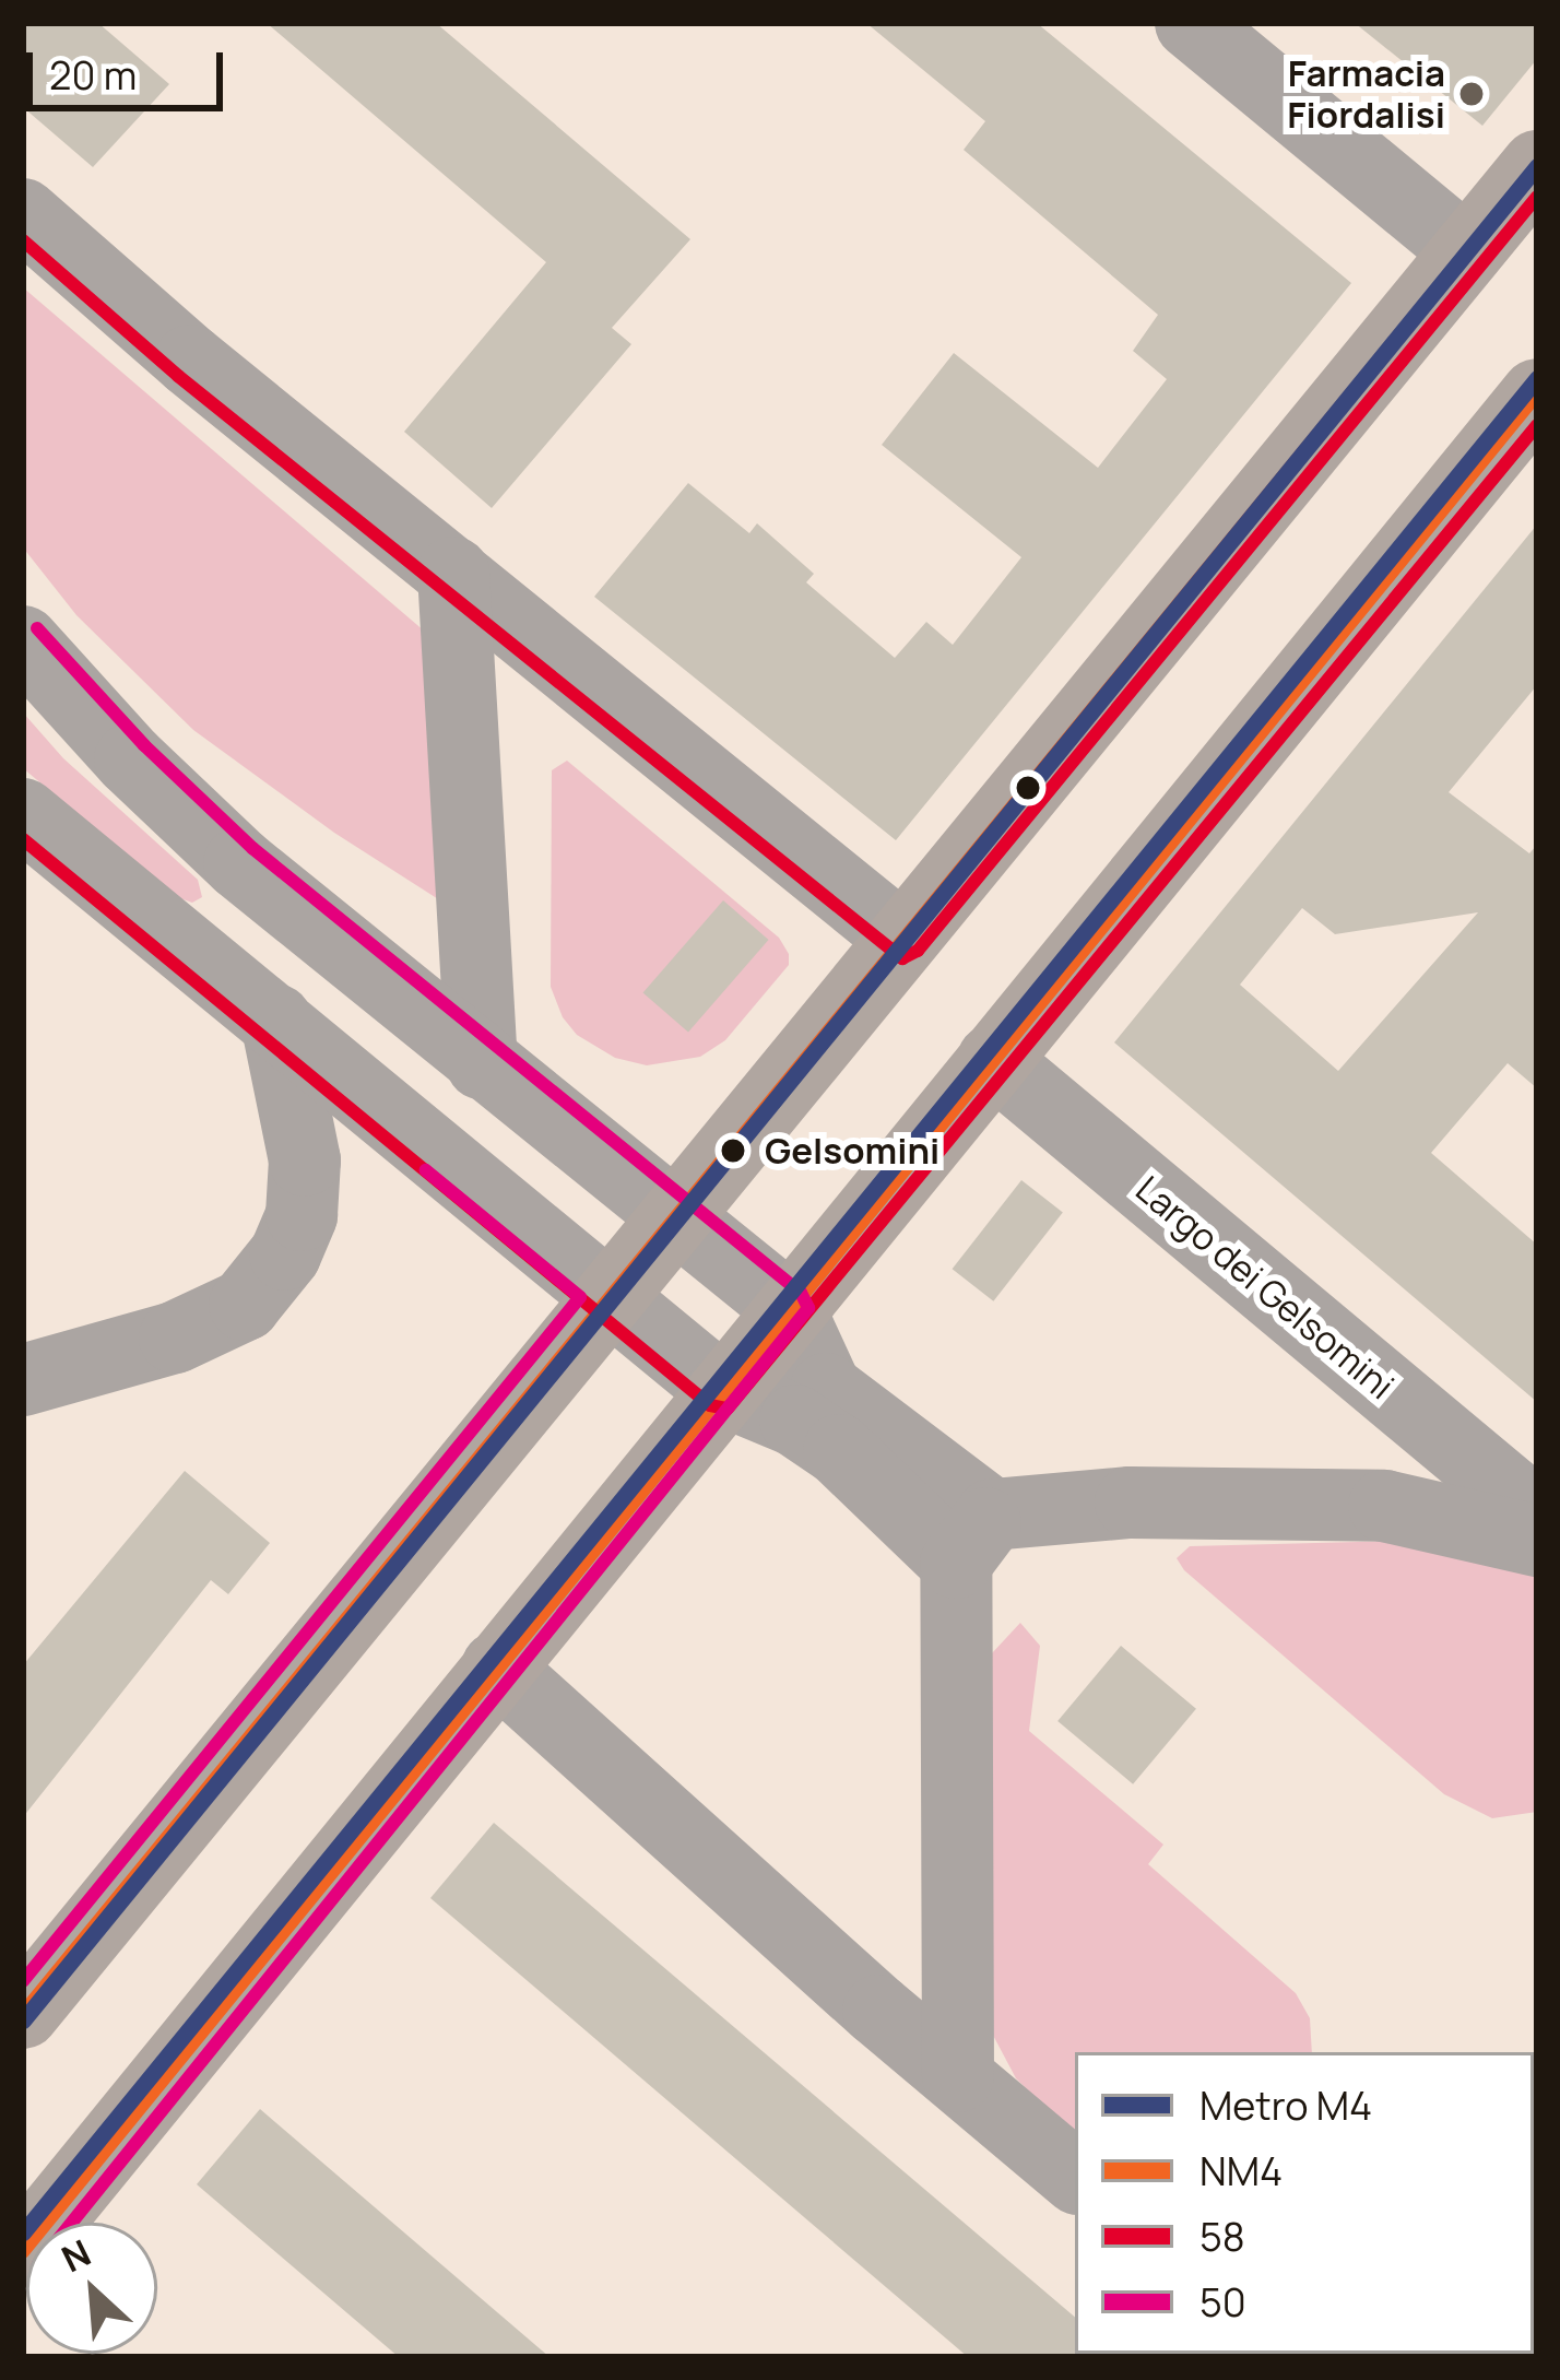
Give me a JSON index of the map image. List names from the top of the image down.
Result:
{
  "streets": {
    "street": ["Largo dei Gelsomini"]
  },
  "places": ["Farmacia Fiordalisi", "Gelsomini"],
  "lines": [
    "metro line M4",
    "transit line NM4",
    "transit line 58",
    "transit line 50"
  ],
  "legend": [
    "Metro M4",
    "NM4",
    "58",
    "50"
  ],
  "scale_bar": "20 m",
  "north": "top left"
}
